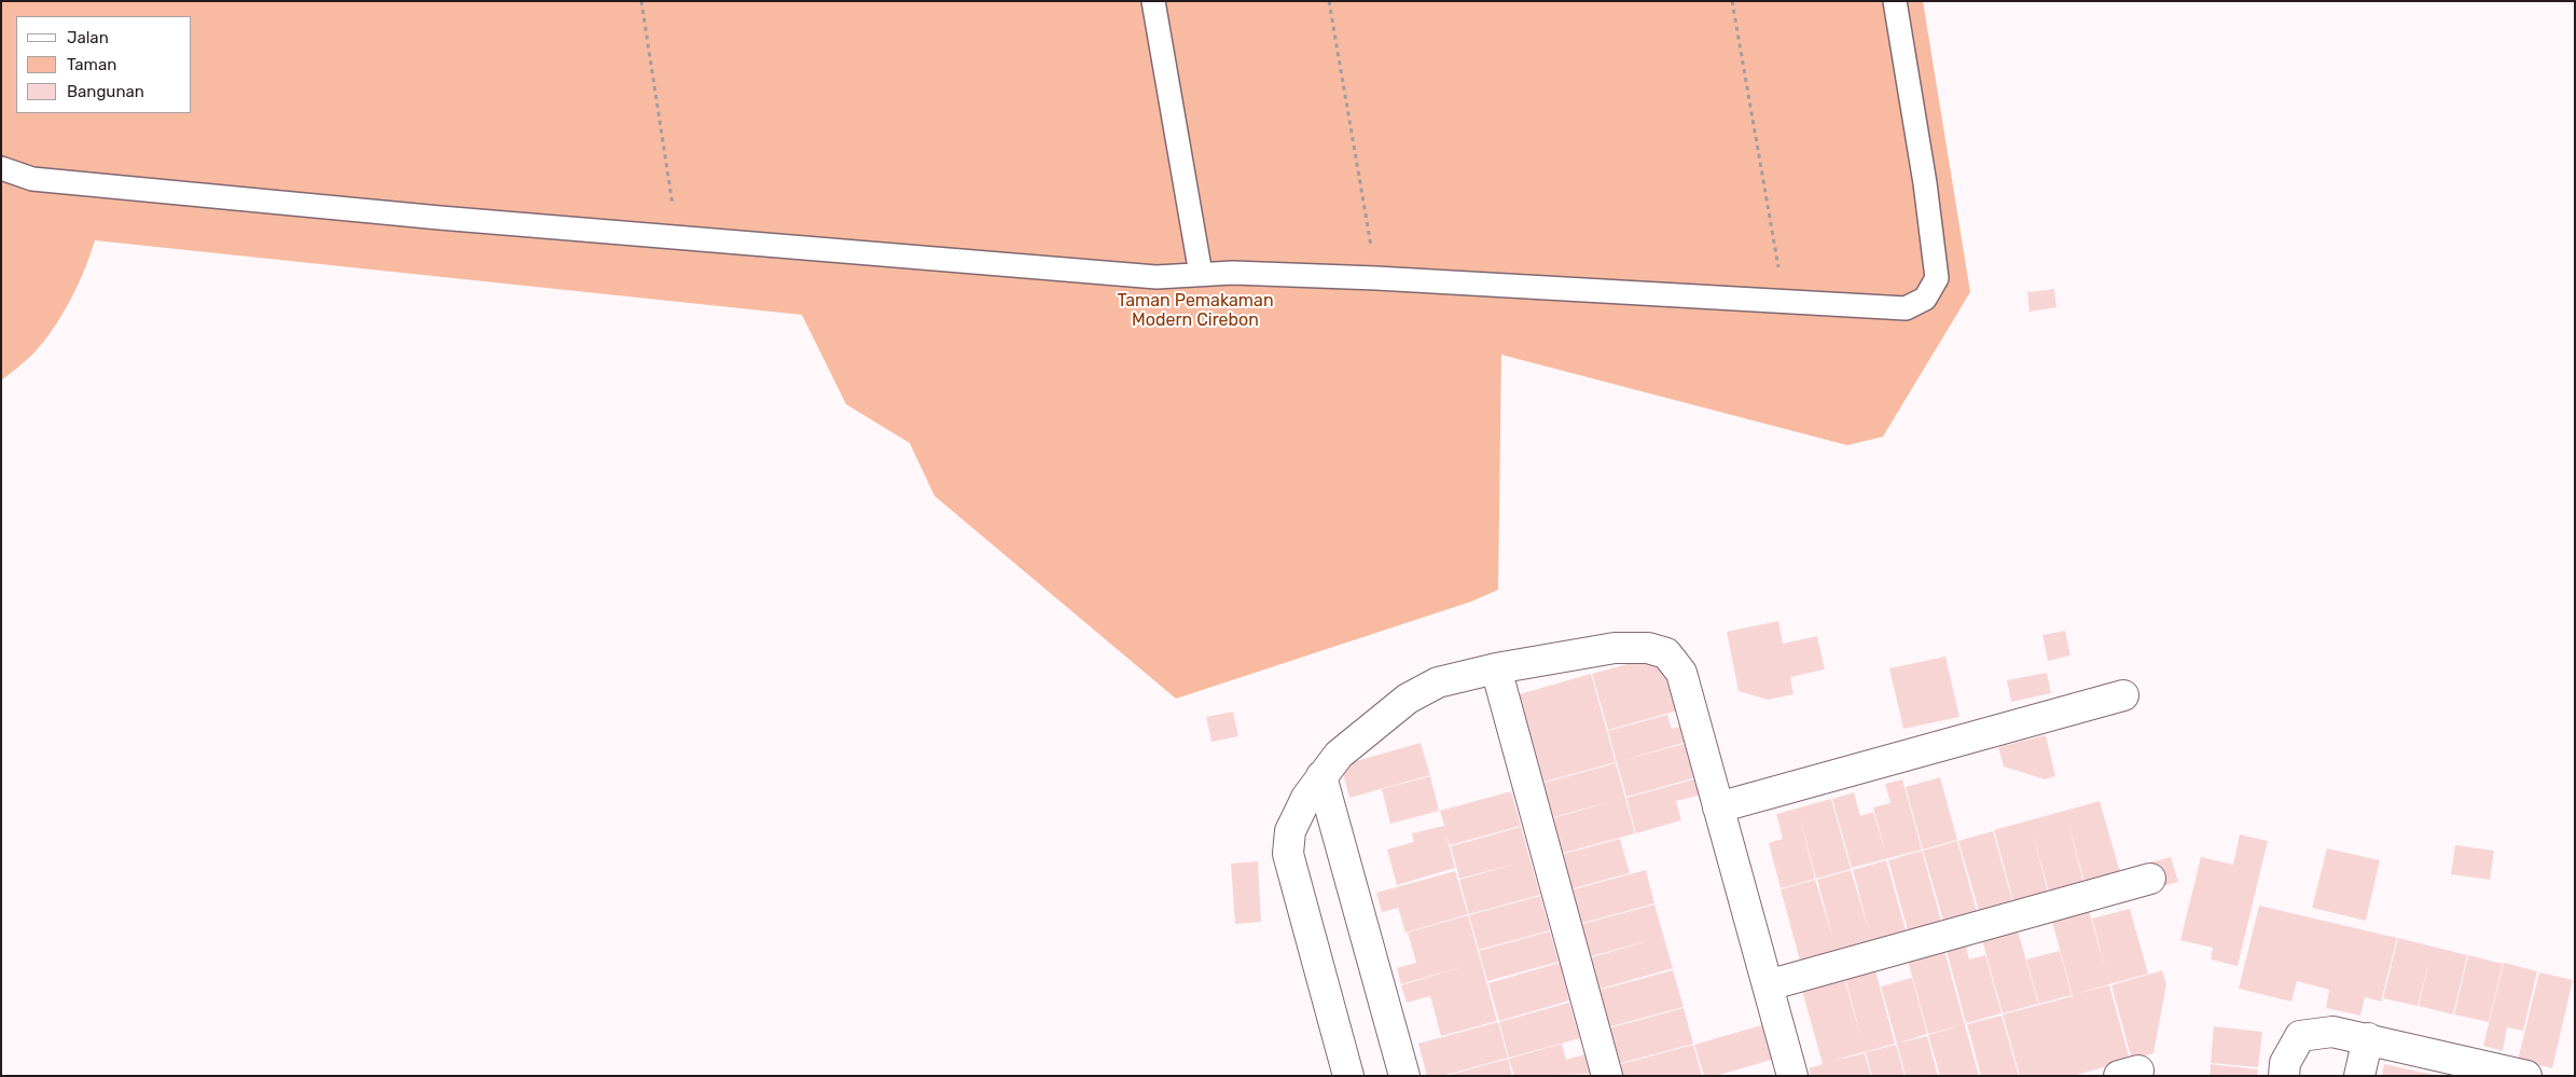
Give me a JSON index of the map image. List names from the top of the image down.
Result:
{
  "parks": ["Taman Pemakaman Modern Cirebon"],
  "legend": ["Jalan", "Taman", "Bangunan"]
}
